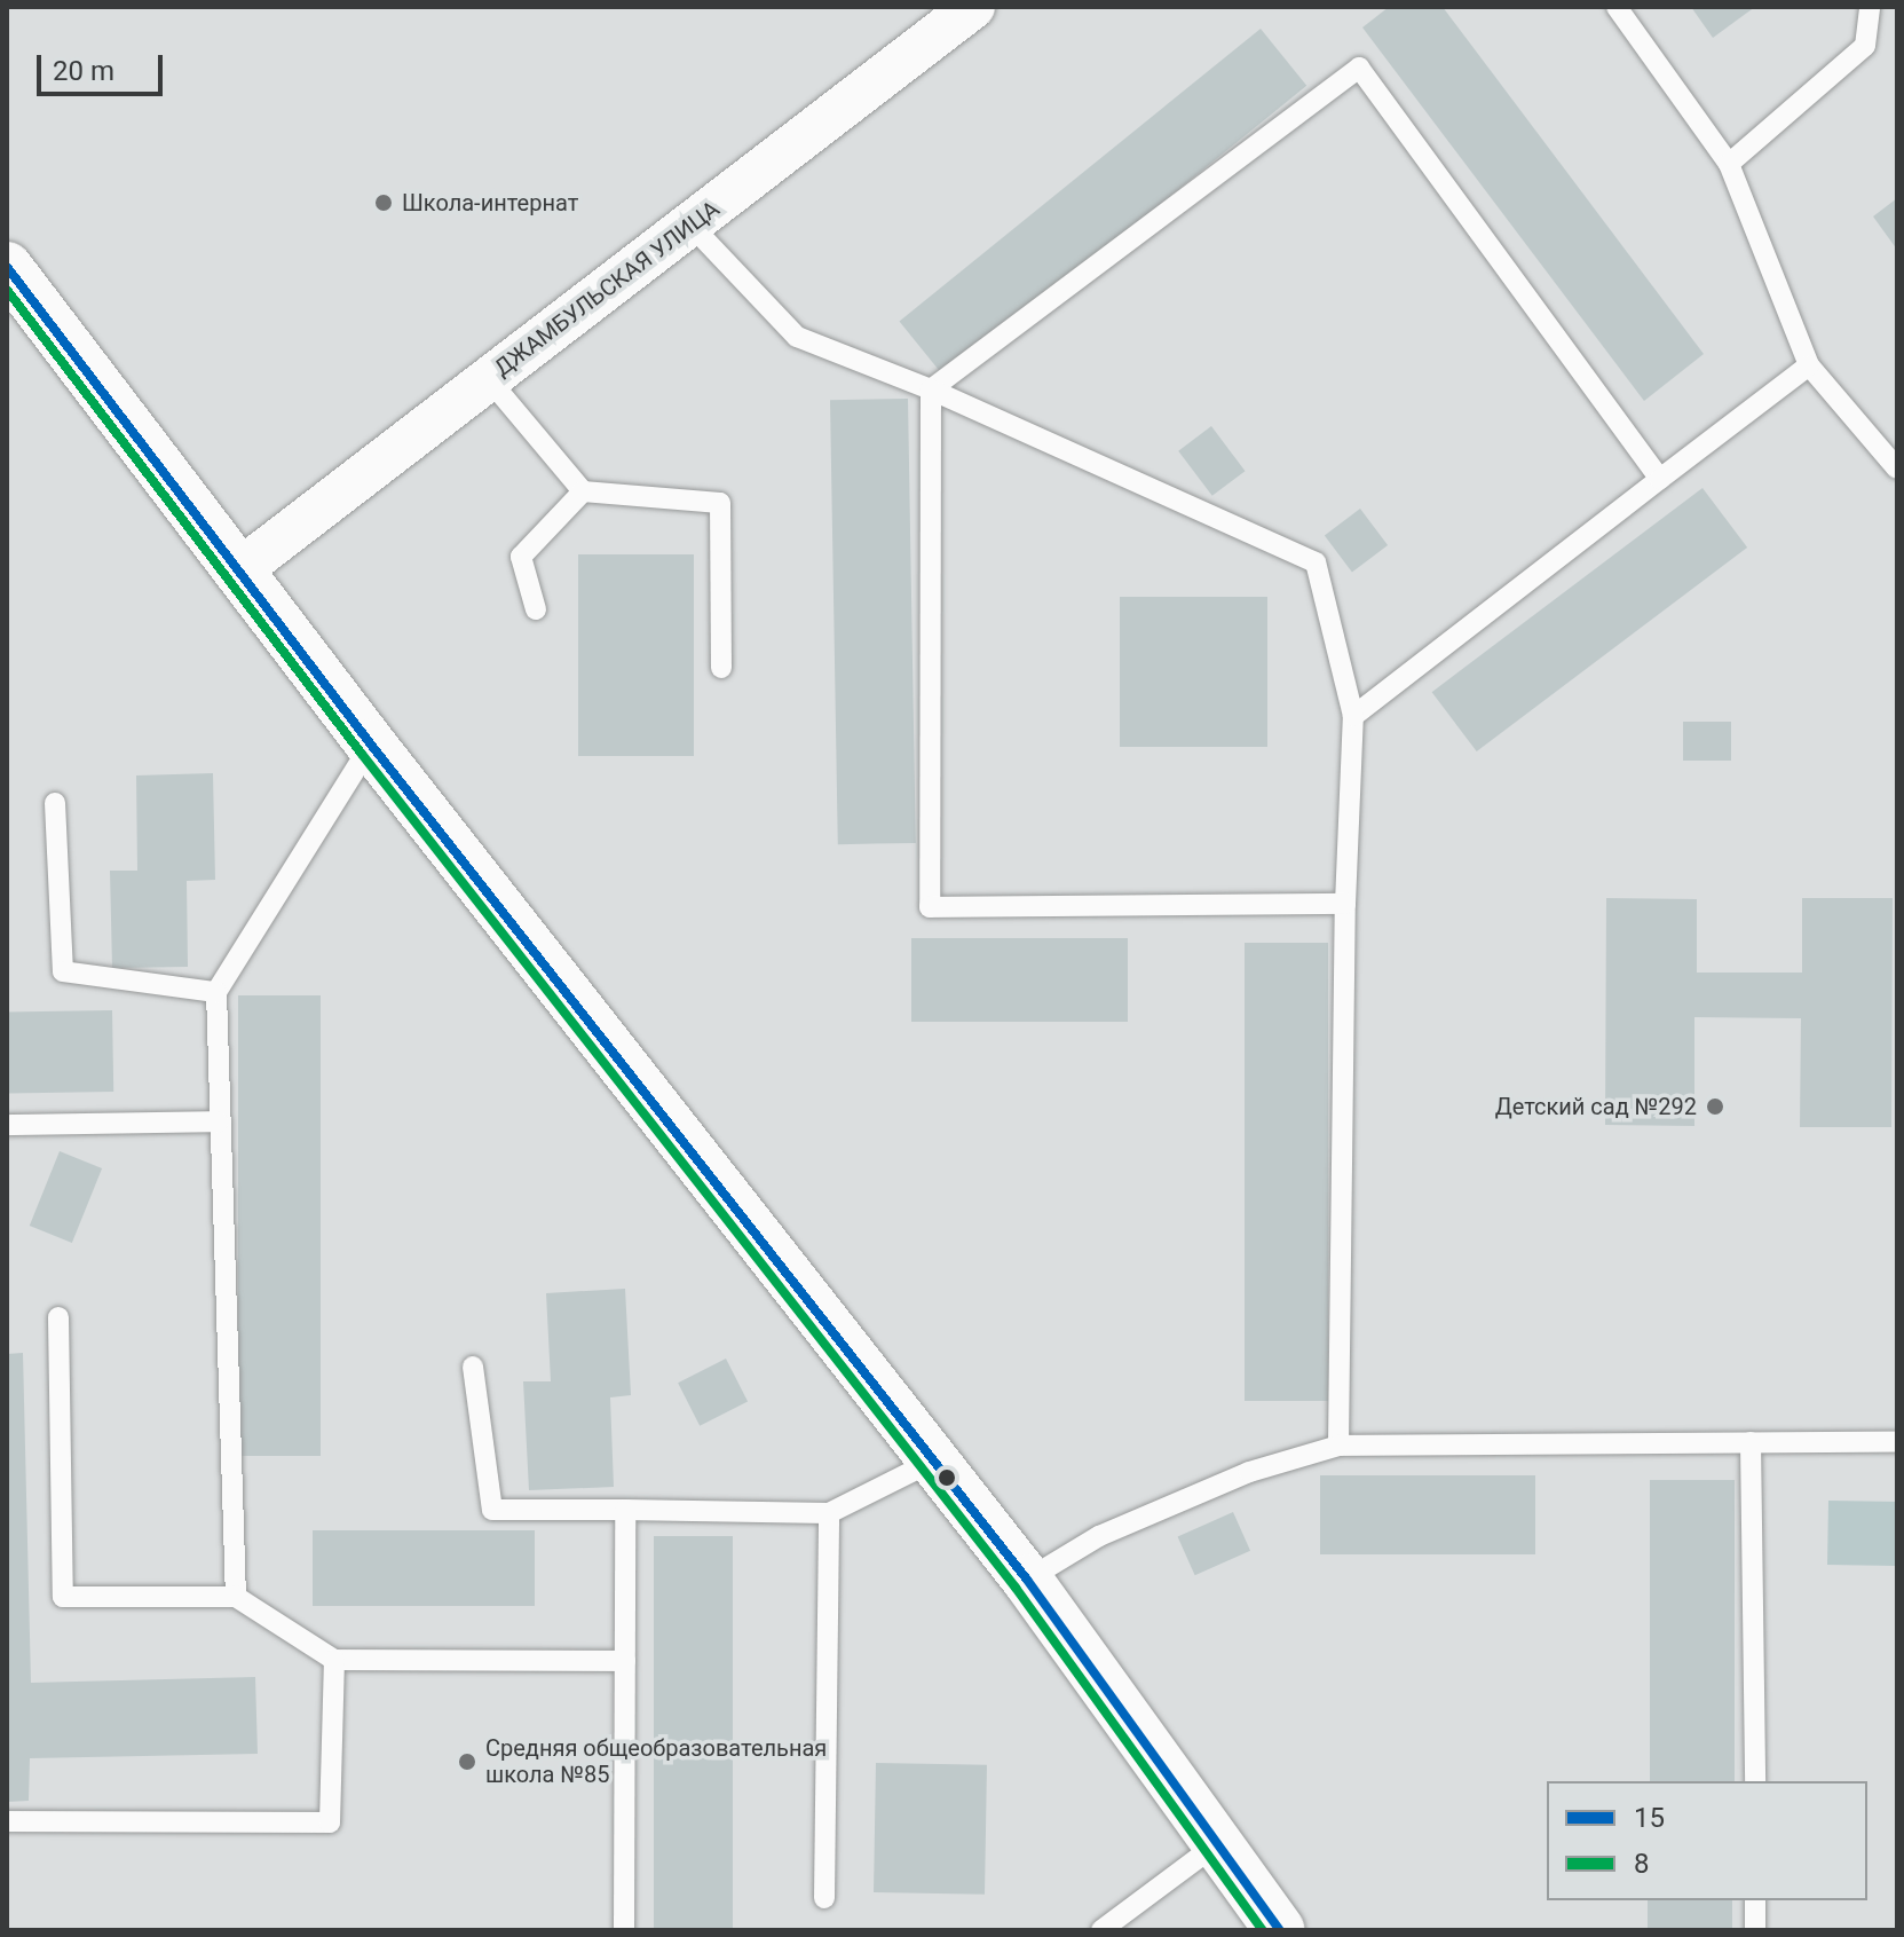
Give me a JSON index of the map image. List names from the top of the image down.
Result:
{
  "streets": {
    "street": ["ДЖАМБУЛЬСКАЯ УЛИЦА"]
  },
  "places": ["Школа-интернат", "Детский сад №292", "Средняя общеобразовательная школа №85"],
  "lines": ["transit line 15", "transit line 8"],
  "legend": ["15", "8"],
  "scale_bar": "20 m"
}
